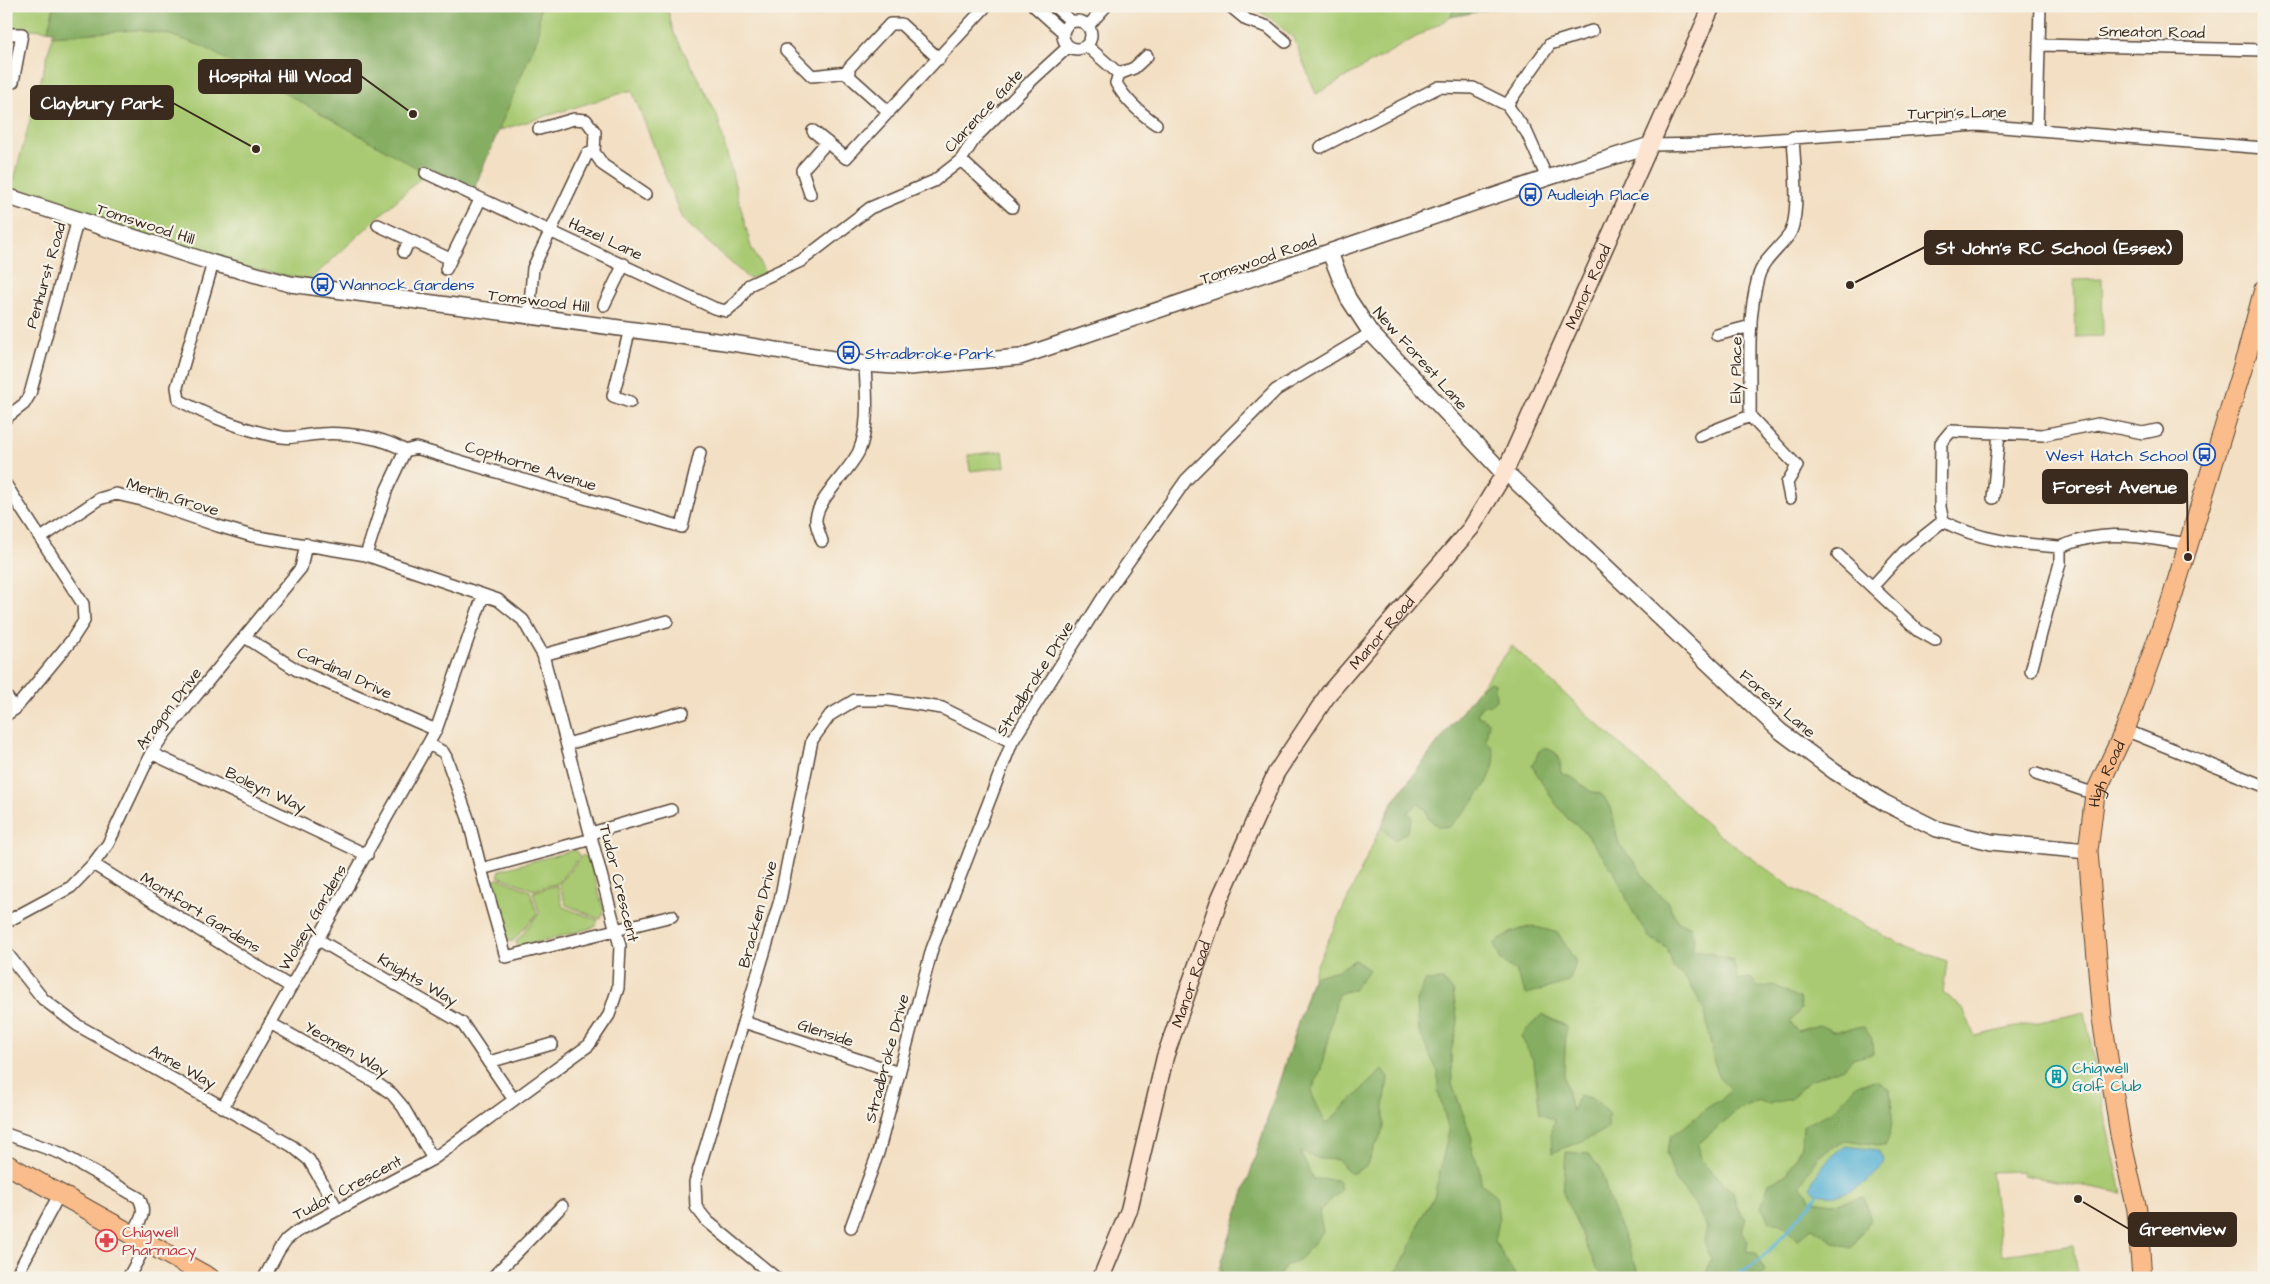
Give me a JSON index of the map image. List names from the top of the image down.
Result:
{
  "streets": {
    "main road": ["Manor Road", "High Road"],
    "street": [
      "Smeaton Road",
      "Clarence Gate",
      "Turpin's Lane",
      "Tomswood Hill",
      "Hazel Lane",
      "Tomswood Road",
      "Penhurst Road",
      "New Forest Lane",
      "Ely Place",
      "Copthorne Avenue",
      "Merlin Grove",
      "Cardinal Drive",
      "Stradbroke Drive",
      "Forest Lane",
      "Aragon Drive",
      "Boleyn Way",
      "Tudor Crescent",
      "Montfort Gardens",
      "Bracken Drive",
      "Wolsey Gardens",
      "Knights Way",
      "Glenside",
      "Yeomen Way",
      "Anne Way"
    ]
  },
  "crossings": [
    ["Clarence Gate", "Hazel Lane"],
    ["Turpin's Lane", "Tomswood Road"],
    ["Turpin's Lane", "Manor Road"],
    ["Turpin's Lane", "Ely Place"],
    ["Tomswood Hill", "Tomswood Road"],
    ["Tomswood Hill", "Penhurst Road"],
    ["Tomswood Road", "Manor Road"],
    ["Tomswood Road", "New Forest Lane"],
    ["Manor Road", "New Forest Lane"],
    ["Manor Road", "Forest Lane"],
    ["New Forest Lane", "Stradbroke Drive"],
    ["New Forest Lane", "Forest Lane"],
    ["Merlin Grove", "Aragon Drive"],
    ["Merlin Grove", "Tudor Crescent"],
    ["Cardinal Drive", "Aragon Drive"],
    ["Cardinal Drive", "Wolsey Gardens"],
    ["Stradbroke Drive", "Bracken Drive"],
    ["Stradbroke Drive", "Glenside"],
    ["Forest Lane", "High Road"],
    ["Aragon Drive", "Boleyn Way"],
    ["Aragon Drive", "Tudor Crescent"],
    ["Aragon Drive", "Montfort Gardens"],
    ["Boleyn Way", "Wolsey Gardens"],
    ["Tudor Crescent", "Wolsey Gardens"],
    ["Tudor Crescent", "Knights Way"],
    ["Tudor Crescent", "Yeomen Way"],
    ["Tudor Crescent", "Anne Way"],
    ["Montfort Gardens", "Wolsey Gardens"],
    ["Bracken Drive", "Glenside"],
    ["Wolsey Gardens", "Knights Way"],
    ["Wolsey Gardens", "Yeomen Way"],
    ["Wolsey Gardens", "Anne Way"]
  ],
  "places": {
    "other": [
      "Hospital Hill Wood",
      "Claybury Park",
      "St John's RC School (Essex)",
      "Forest Avenue",
      "Greenview"
    ],
    "bus stop": [
      "Audleigh Place",
      "Wannock Gardens",
      "Stradbroke Park",
      "West Hatch School"
    ],
    "building": ["Chigwell Golf Club"],
    "pharmacy": ["Chigwell Pharmacy"]
  }
}
